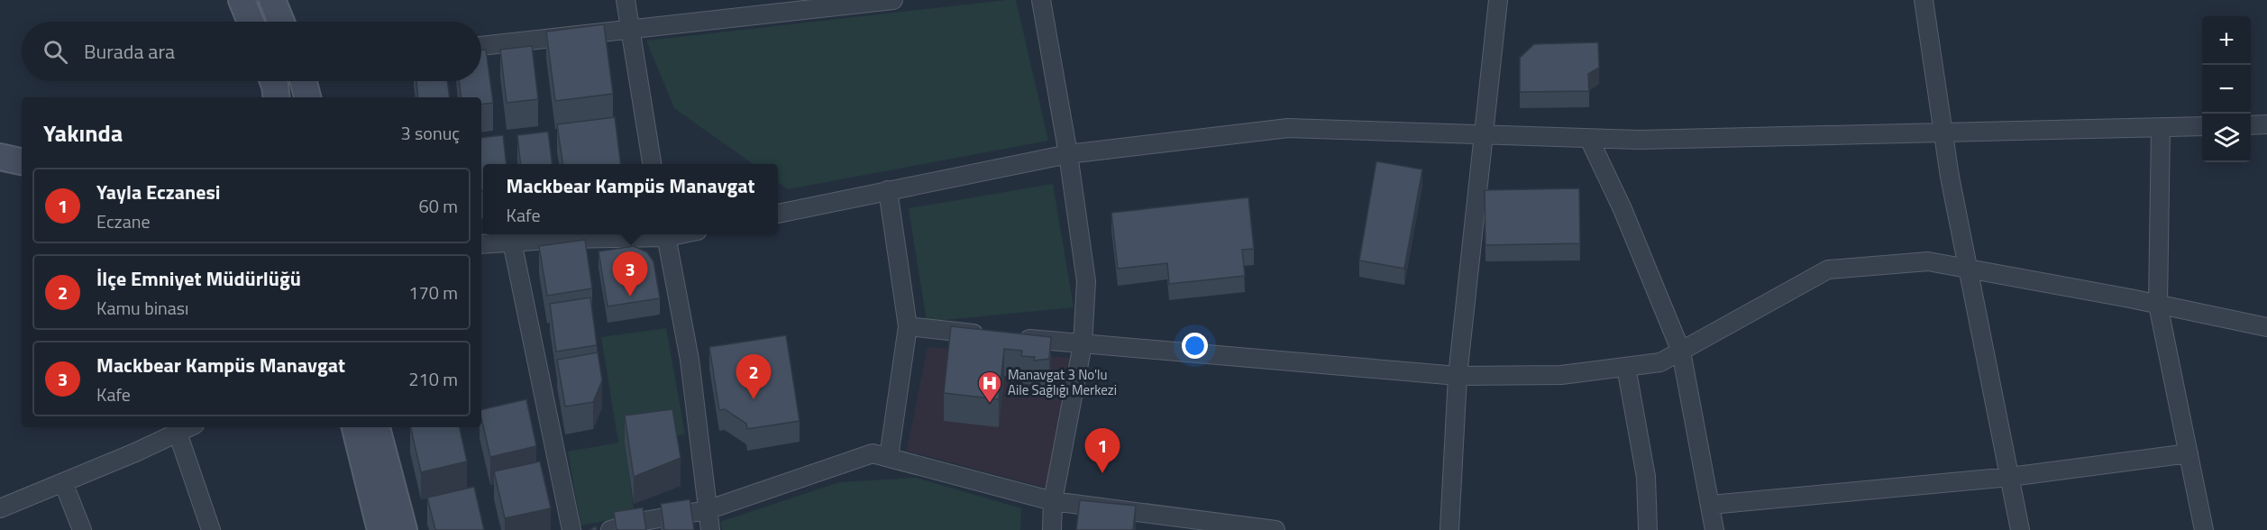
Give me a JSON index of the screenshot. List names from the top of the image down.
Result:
{
  "places": {
    "hospital": ["Manavgat 3 No'lu Aile Sağlığı Merkezi"]
  },
  "page": {
    "map_buttons": ["+", "−"],
    "search": "Burada ara",
    "heading": ["Yakında", "3 sonuç"],
    "popup": ["Mackbear Kampüs Manavgat", "Kafe"],
    "list": [
      {
        "mark": "1",
        "name": "Yayla Eczanesi",
        "note": "Eczane",
        "value": "60 m"
      },
      {
        "mark": "2",
        "name": "İlçe Emniyet Müdürlüğü",
        "note": "Kamu binası",
        "value": "170 m"
      },
      {
        "mark": "3",
        "name": "Mackbear Kampüs Manavgat",
        "note": "Kafe",
        "value": "210 m"
      }
    ],
    "pins": ["3", "2", "1"]
  }
}
